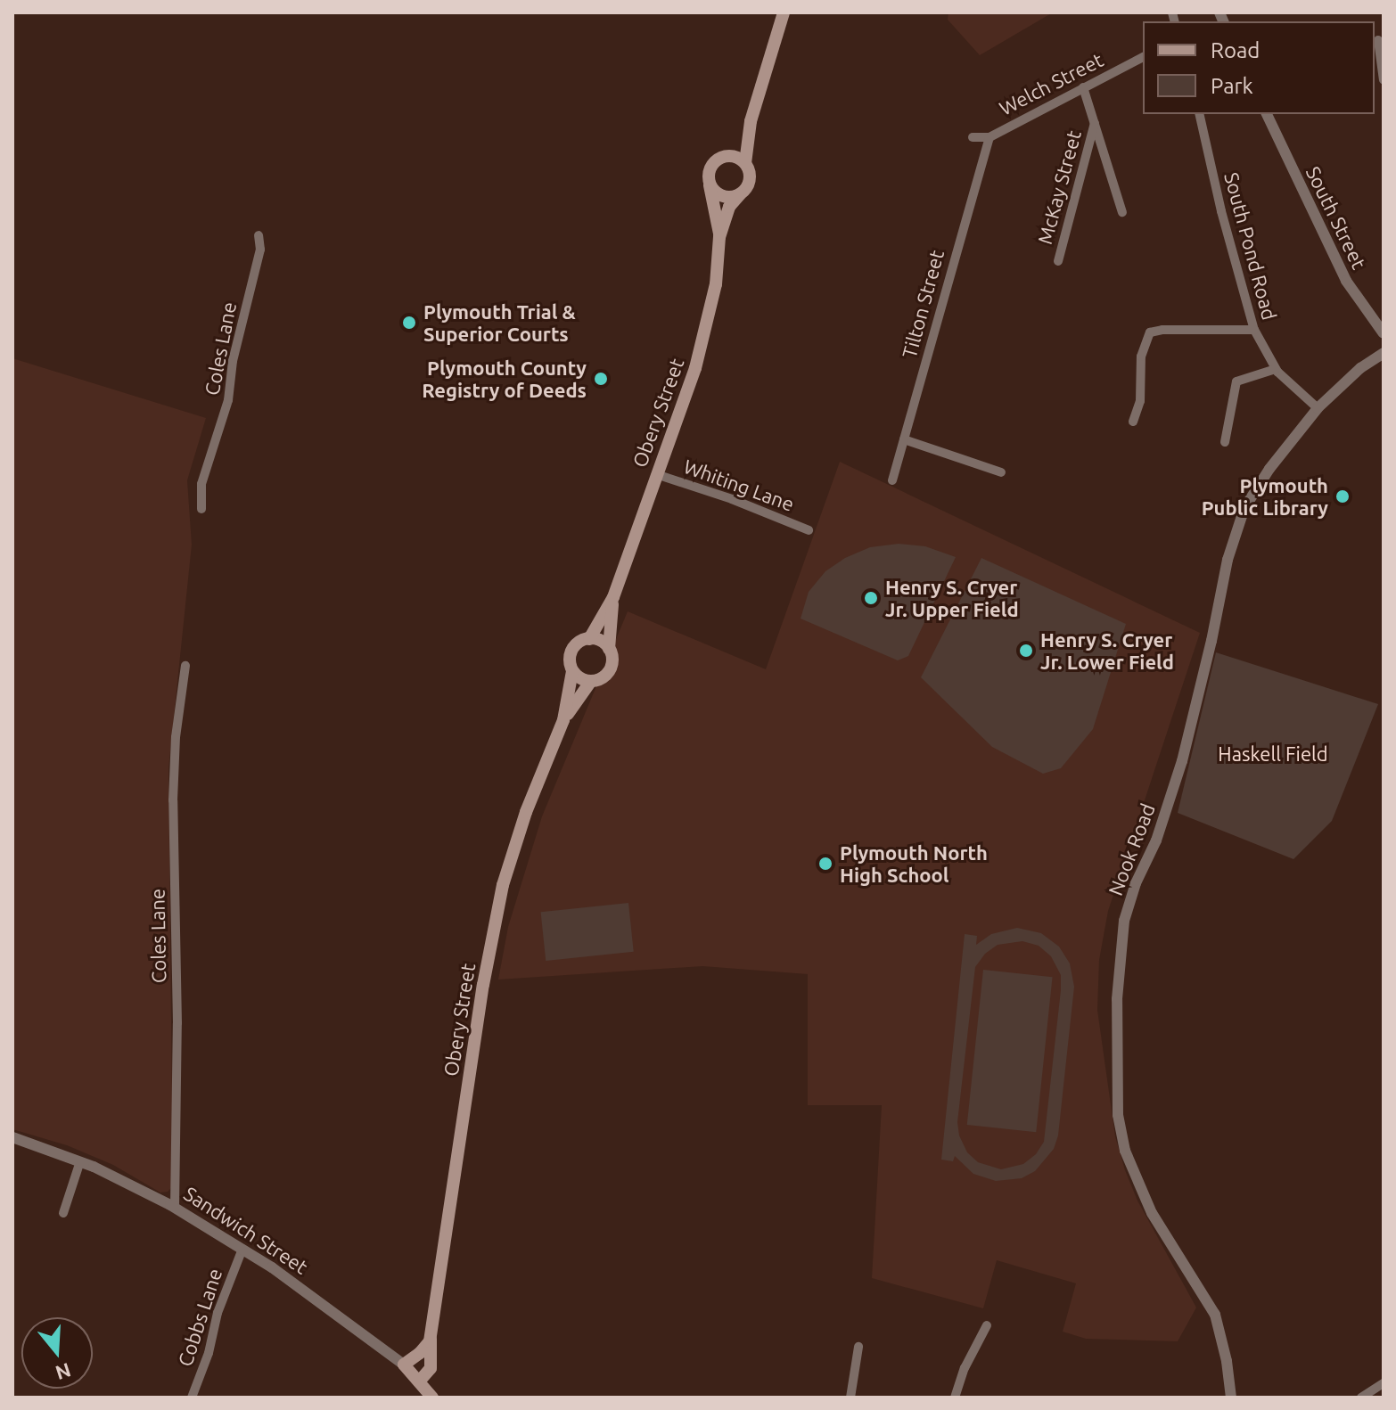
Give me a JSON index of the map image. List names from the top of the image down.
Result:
{
  "streets": {
    "main road": ["Obery Street", "Sandwich Street"],
    "street": [
      "Welch Street",
      "McKay Street",
      "South Street",
      "South Pond Road",
      "Tilton Street",
      "Coles Lane",
      "Whiting Lane",
      "Nook Road",
      "Cobbs Lane"
    ]
  },
  "crossings": [
    ["Welch Street", "Tilton Street"],
    ["South Pond Road", "Nook Road"],
    ["Coles Lane", "Sandwich Street"],
    ["Obery Street", "Whiting Lane"],
    ["Obery Street", "Sandwich Street"],
    ["Sandwich Street", "Cobbs Lane"]
  ],
  "parks": ["Haskell Field"],
  "places": [
    "Plymouth Trial & Superior Courts",
    "Plymouth County Registry of Deeds",
    "Plymouth Public Library",
    "Henry S. Cryer Jr. Upper Field",
    "Henry S. Cryer Jr. Lower Field",
    "Plymouth North High School"
  ],
  "legend": ["Road", "Park"],
  "north": "bottom"
}
